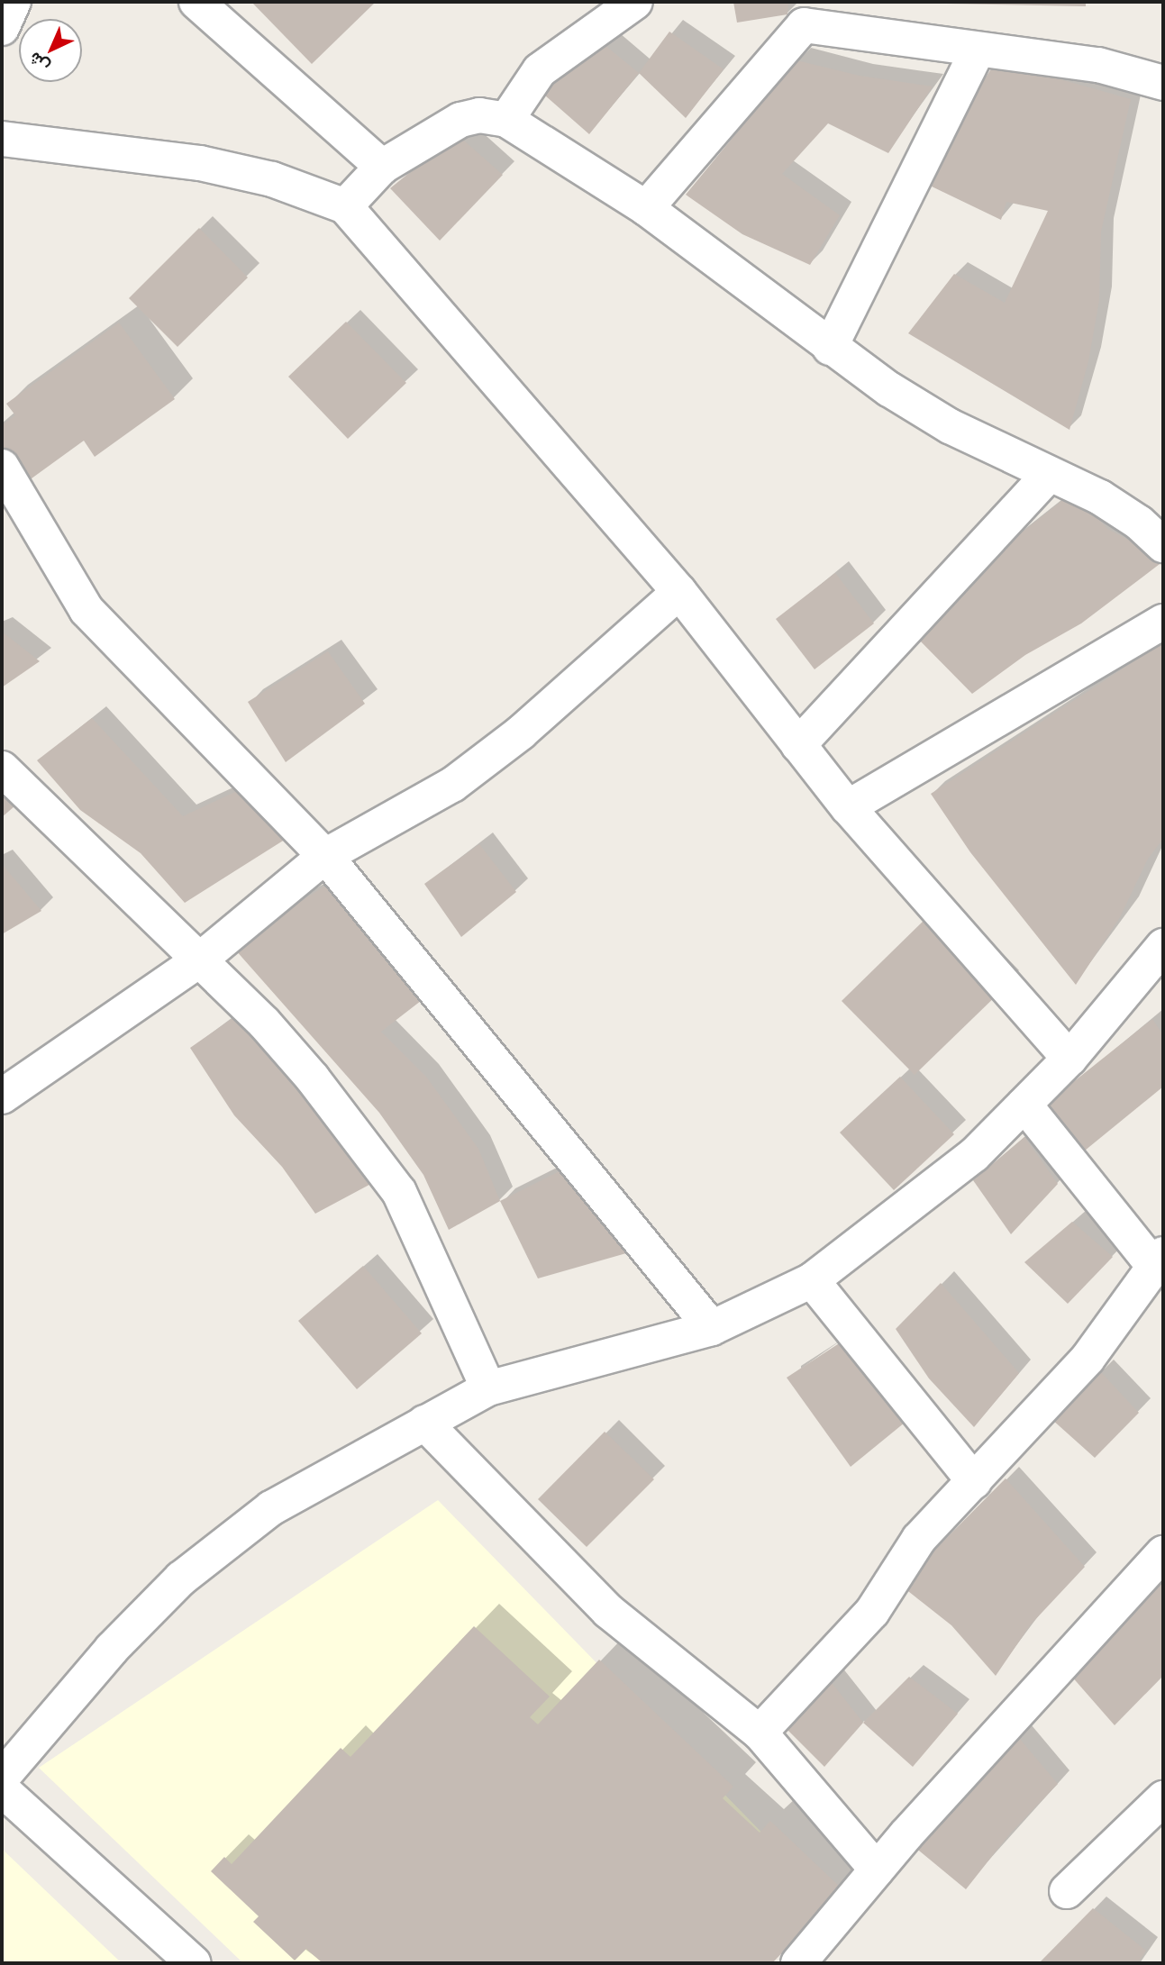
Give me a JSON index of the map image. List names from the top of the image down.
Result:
{
  "north": "bottom left"
}
